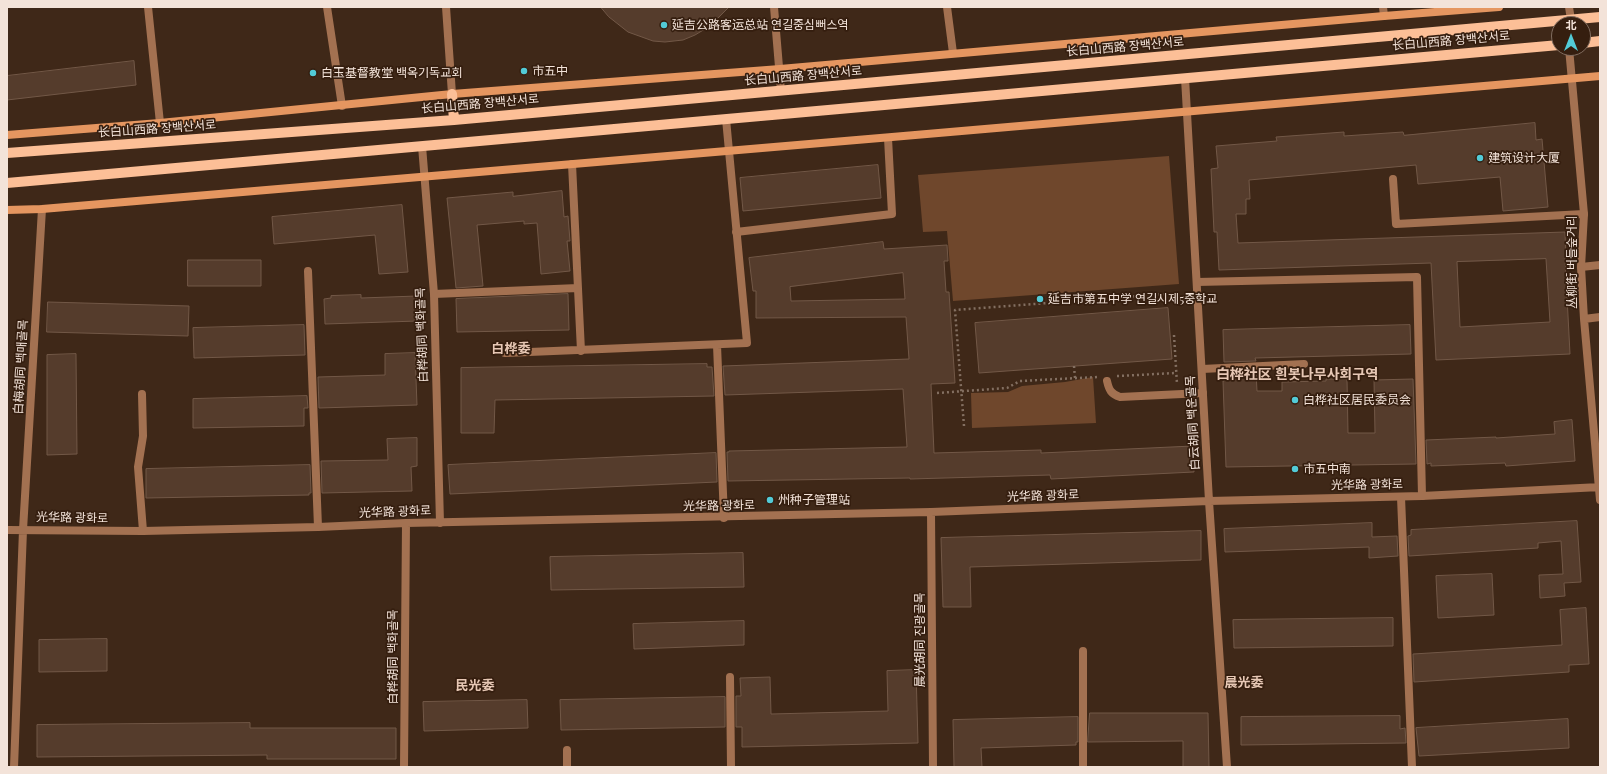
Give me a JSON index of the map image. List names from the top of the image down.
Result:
{
  "streets": {
    "main road": ["长白山西路 장백산서로"],
    "street": [
      "丛柳街 버들숲거리",
      "白桦胡同 백화골목",
      "白梅胡同 백매골목",
      "白云胡同 백운골목",
      "光华路 광화로",
      "晨光胡同 진광골목"
    ]
  },
  "crossings": [
    ["长白山西路 장백산서로", "白桦胡同 백화골목"],
    ["长白山西路 장백산서로", "白云胡同 백운골목"],
    ["丛柳街 버들숲거리", "光华路 광화로"],
    ["白桦胡同 백화골목", "光华路 광화로"],
    ["白梅胡同 백매골목", "光华路 광화로"],
    ["白云胡同 백운골목", "光华路 광화로"],
    ["光华路 광화로", "晨光胡同 진광골목"]
  ],
  "districts": [
    "白桦委",
    "白桦社区 흰봇나무사회구역",
    "晨光委",
    "民光委"
  ],
  "places": [
    "延吉公路客运总站 연길중심뻐스역",
    "市五中",
    "白玉基督教堂 백옥기독교회",
    "建筑设计大厦",
    "延吉市第五中学 연길시제5중학교",
    "白桦社区居民委员会",
    "市五中南",
    "州种子管理站"
  ],
  "north": "top"
}
